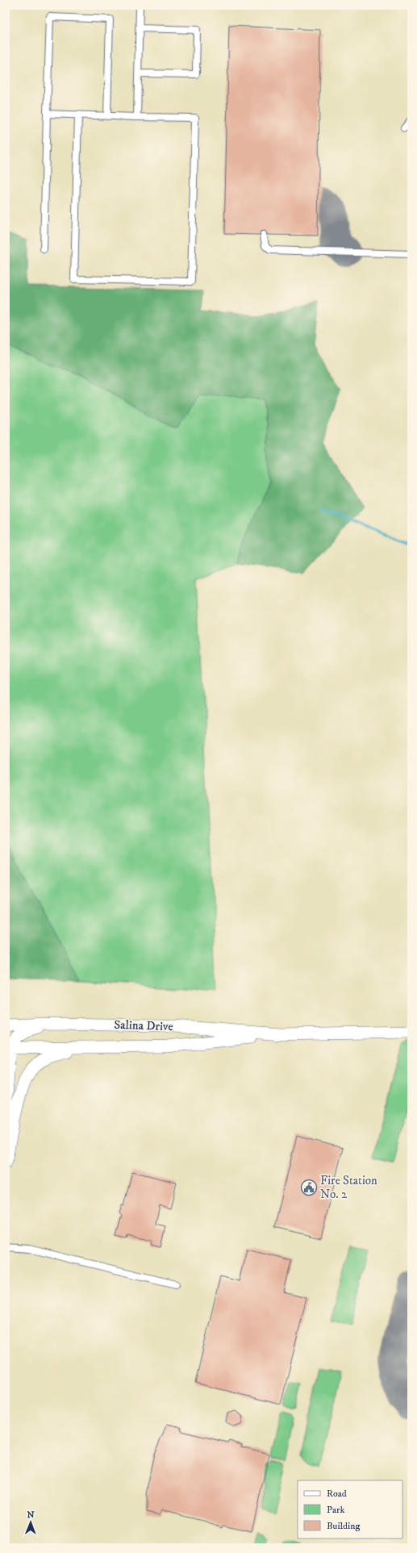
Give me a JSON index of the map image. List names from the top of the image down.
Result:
{
  "streets": {
    "street": ["Salina Drive"]
  },
  "places": {
    "public building": ["Fire Station No. 2"]
  },
  "legend": ["Road", "Park", "Building"],
  "north": "top"
}
